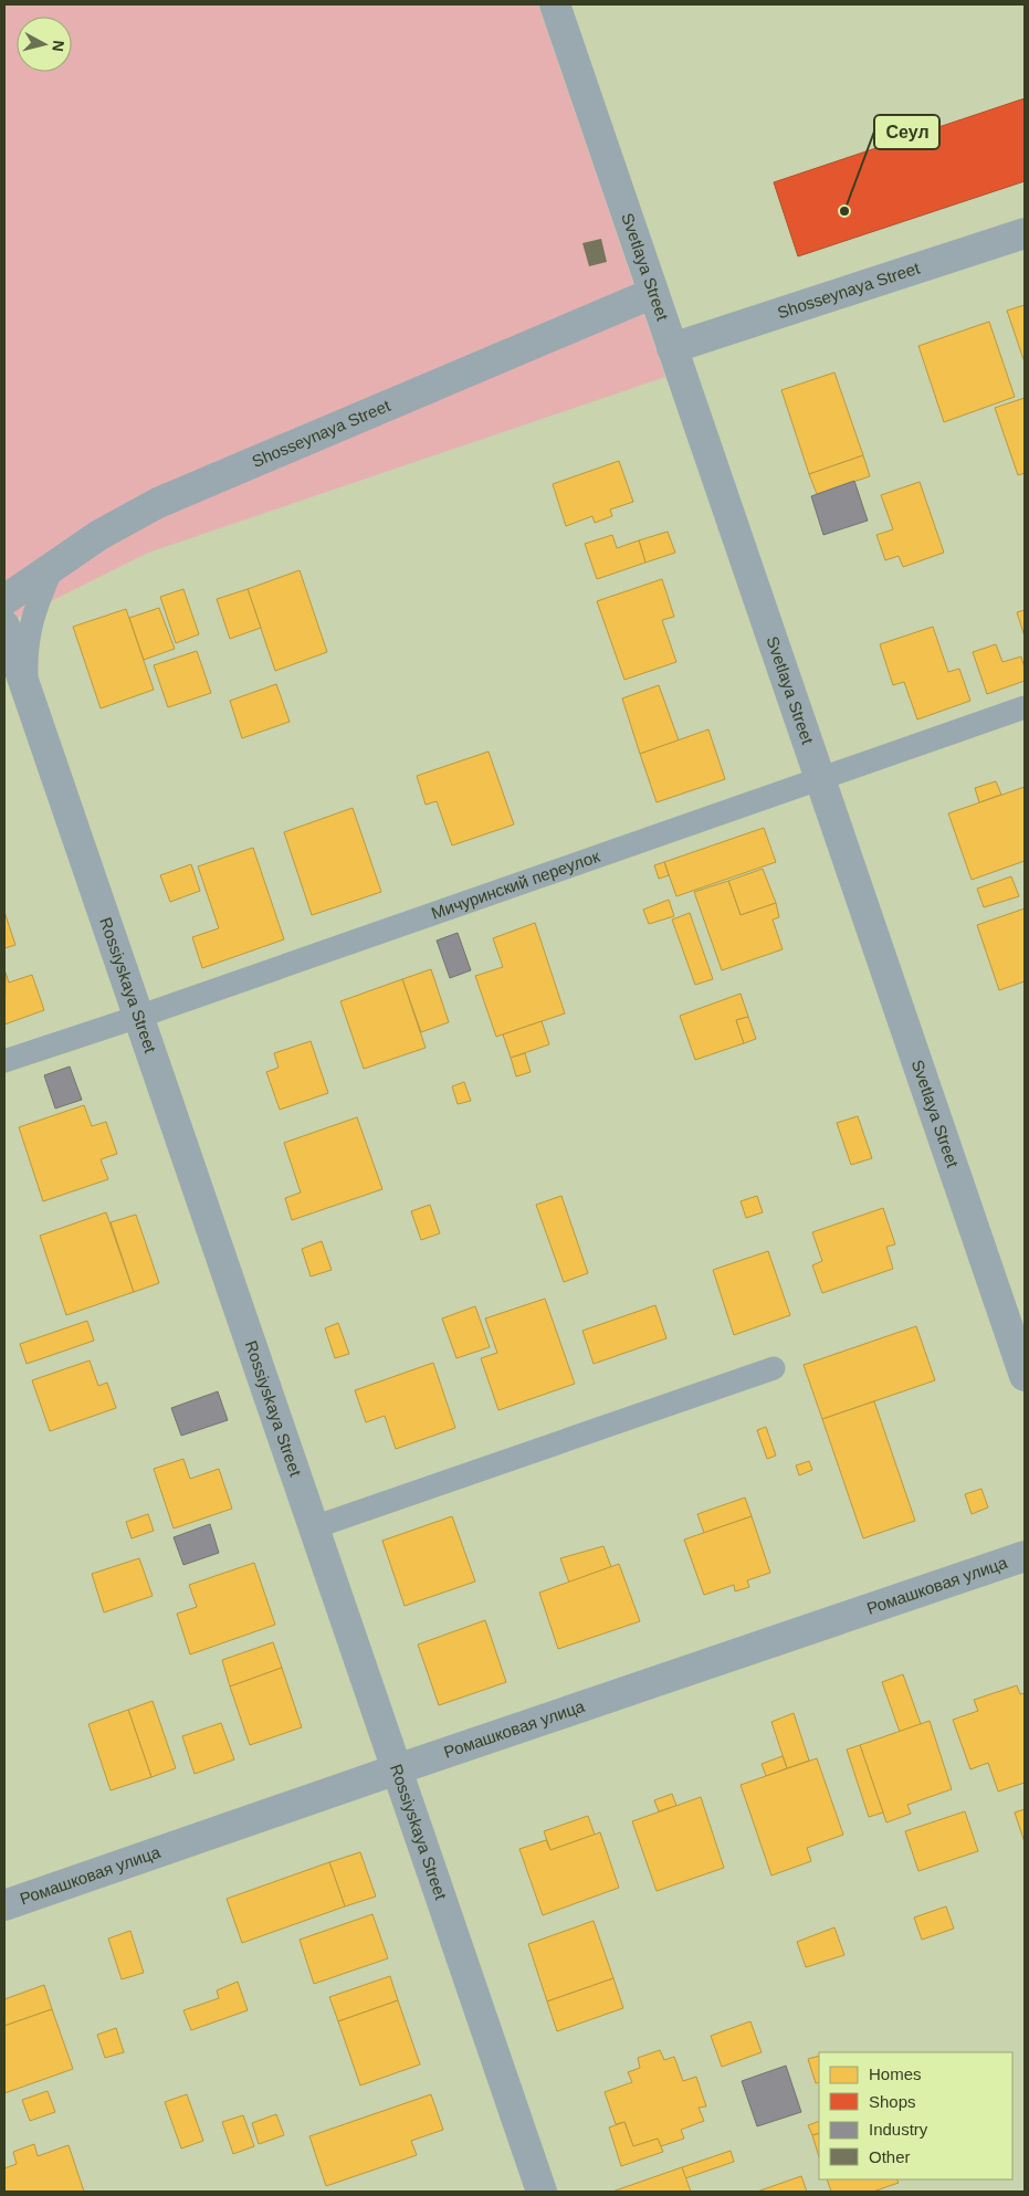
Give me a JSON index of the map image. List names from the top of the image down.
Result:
{
  "streets": {
    "street": [
      "Svetlaya Street",
      "Shosseynaya Street",
      "Rossiyskaya Street",
      "Ромашковая улица"
    ],
    "lane": ["Мичуринский переулок"]
  },
  "crossings": [
    ["Svetlaya Street", "Shosseynaya Street"],
    ["Svetlaya Street", "Мичуринский переулок"],
    ["Мичуринский переулок", "Rossiyskaya Street"],
    ["Rossiyskaya Street", "Ромашковая улица"]
  ],
  "places": ["Сеул"],
  "legend": [
    "Homes",
    "Shops",
    "Industry",
    "Other"
  ],
  "north": "right"
}
